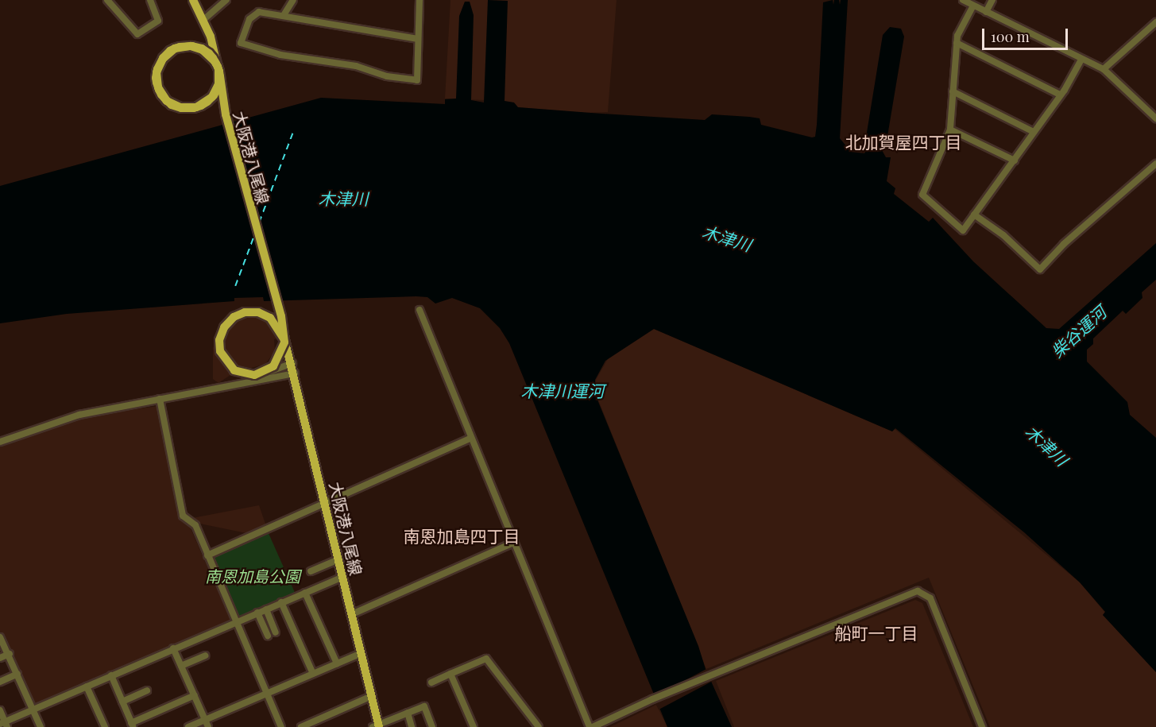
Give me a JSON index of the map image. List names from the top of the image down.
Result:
{
  "streets": {
    "main road": ["大阪港八尾線"]
  },
  "districts": ["北加賀屋四丁目", "南恩加島四丁目", "船町一丁目"],
  "water": ["木津川", "柴谷運河", "木津川運河"],
  "parks": ["南恩加島公園"],
  "scale_bar": "100 m"
}
